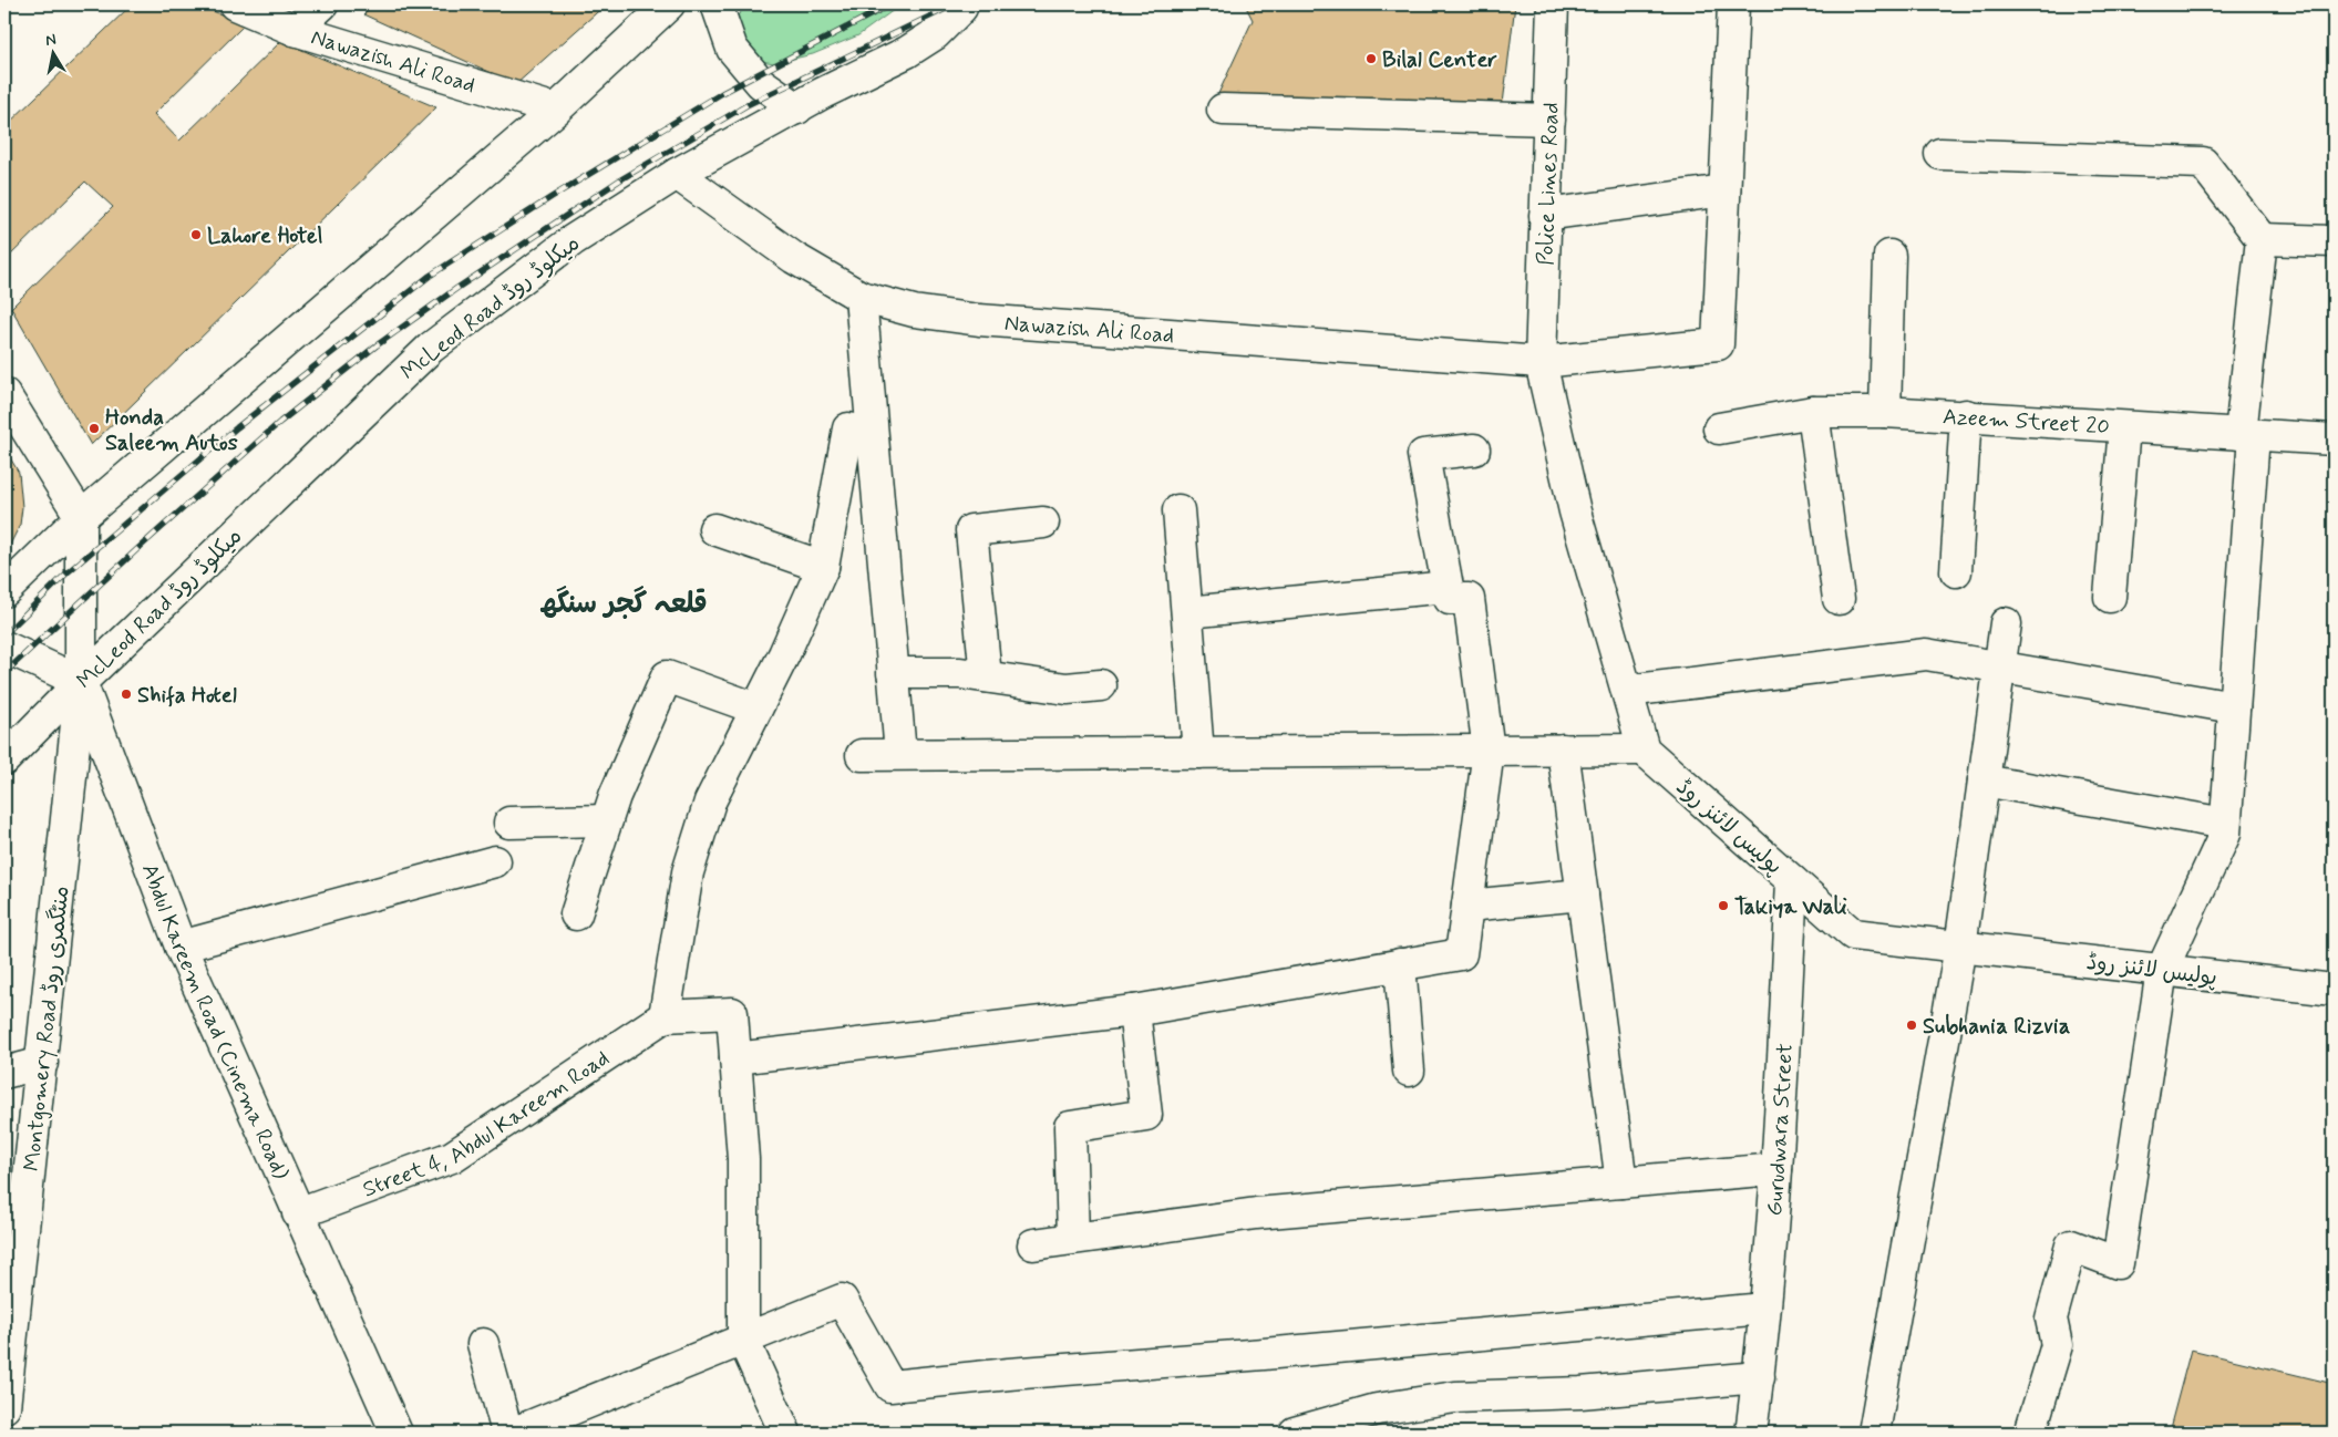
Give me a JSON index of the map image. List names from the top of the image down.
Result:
{
  "streets": {
    "street": [
      "Nawazish Ali Road",
      "Police Lines Road",
      "McLeod Road میکلوڈ روڈ",
      "Azeem Street 20",
      "پولیس لائنز روڈ",
      "Abdul Kareem Road (Cinema Road)",
      "Montgomery Road منٹگمری روڈ",
      "Street 4, Abdul Kareem Road",
      "Gurudwara Street"
    ]
  },
  "crossings": [
    ["Nawazish Ali Road", "Police Lines Road"],
    ["Nawazish Ali Road", "McLeod Road میکلوڈ روڈ"],
    ["McLeod Road میکلوڈ روڈ", "Abdul Kareem Road (Cinema Road)"],
    ["McLeod Road میکلوڈ روڈ", "Montgomery Road منٹگمری روڈ"],
    ["پولیس لائنز روڈ", "Gurudwara Street"],
    ["Abdul Kareem Road (Cinema Road)", "Montgomery Road منٹگمری روڈ"],
    ["Abdul Kareem Road (Cinema Road)", "Street 4, Abdul Kareem Road"]
  ],
  "districts": ["قلعہ گجر سنگھ"],
  "places": [
    "Bilal Center",
    "Lahore Hotel",
    "Honda Saleem Autos",
    "Shifa Hotel",
    "Takiya Wali",
    "Subhania Rizvia"
  ],
  "north": "top"
}
